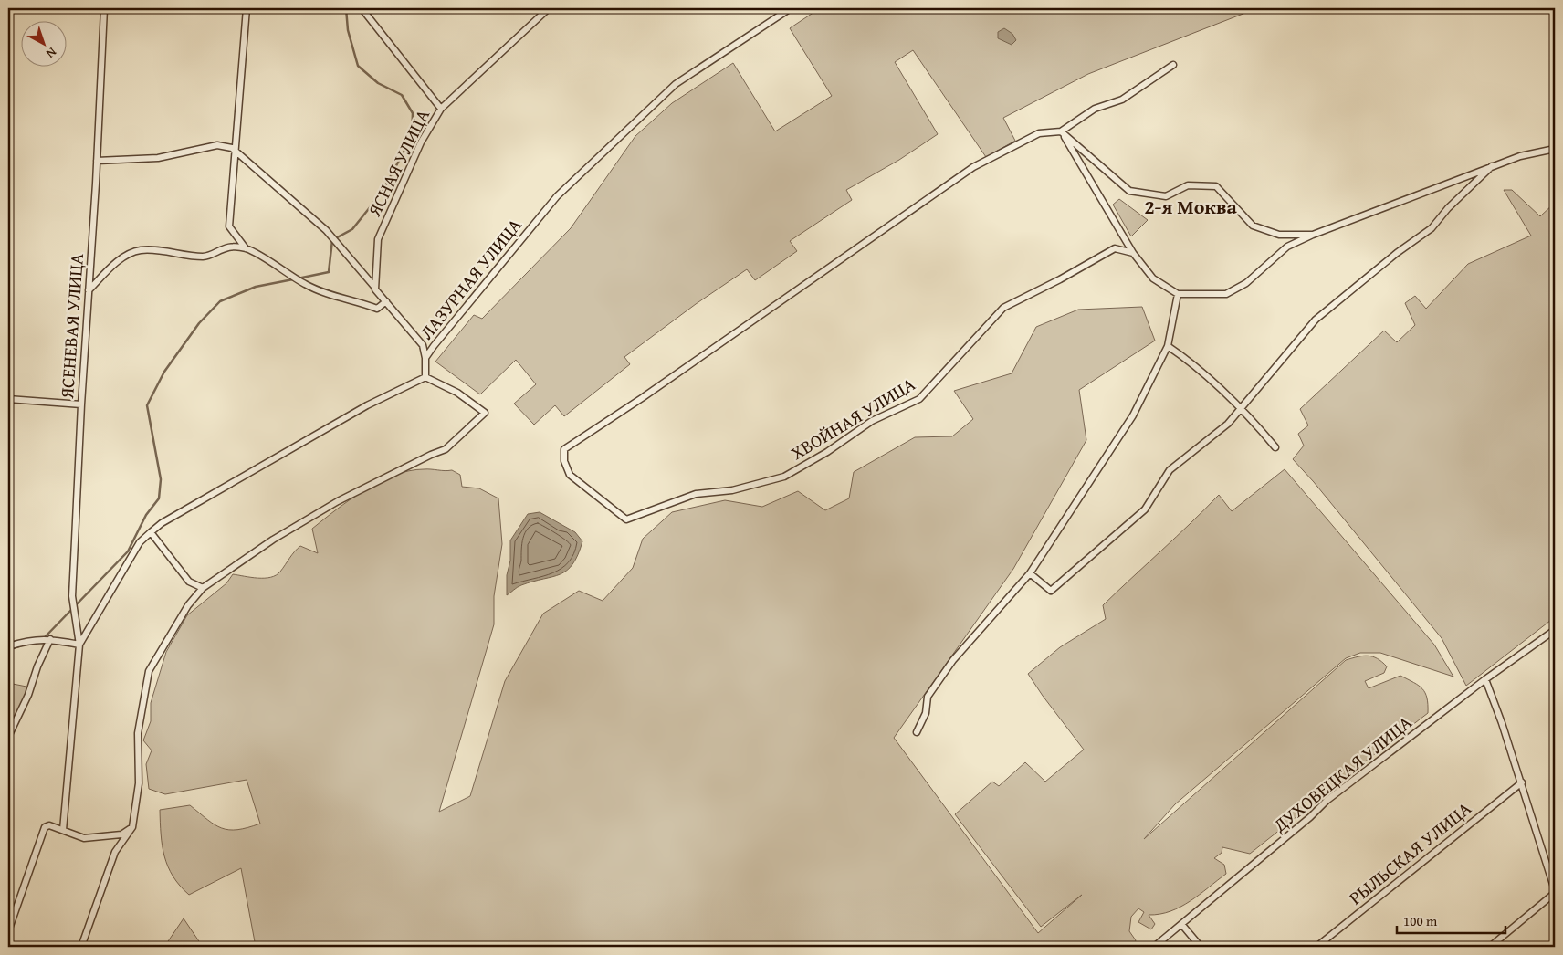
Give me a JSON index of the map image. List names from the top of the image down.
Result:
{
  "streets": {
    "street": [
      "ЯСНАЯ УЛИЦА",
      "ЛАЗУРНАЯ УЛИЦА",
      "ЯСЕНЕВАЯ УЛИЦА",
      "ХВОЙНАЯ УЛИЦА",
      "ДУХОВЕЦКАЯ УЛИЦА",
      "РЫЛЬСКАЯ УЛИЦА"
    ]
  },
  "districts": ["2-я Моква"],
  "scale_bar": "100 m",
  "north": "bottom right"
}
